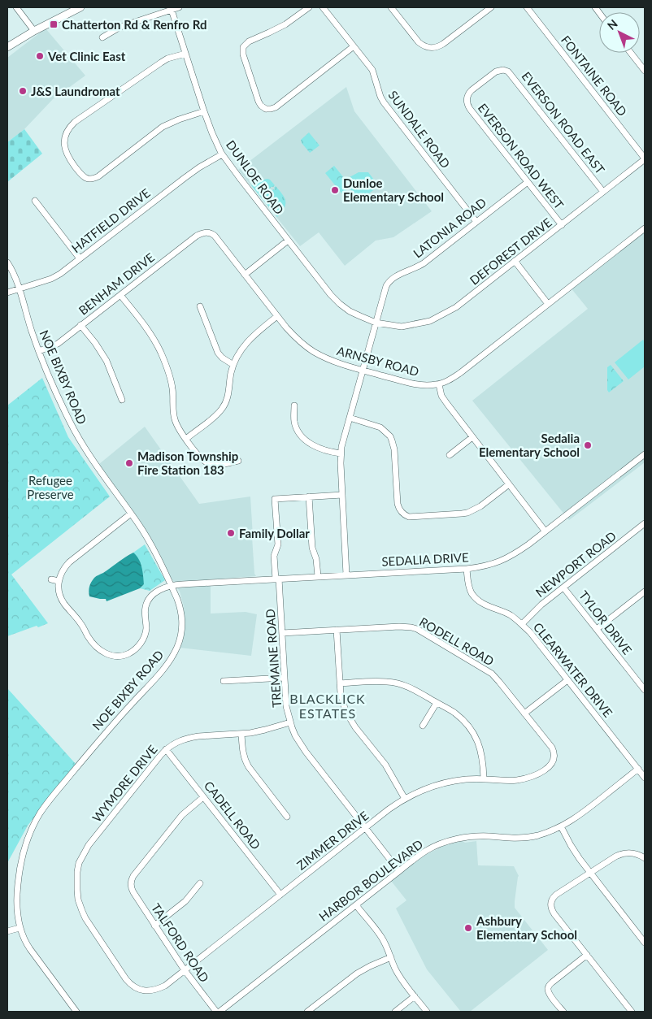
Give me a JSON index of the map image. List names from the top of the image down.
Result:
{
  "streets": {
    "street": [
      "FONTAINE ROAD",
      "EVERSON ROAD EAST",
      "SUNDALE ROAD",
      "EVERSON ROAD WEST",
      "DUNLOE ROAD",
      "HATFIELD DRIVE",
      "LATONIA ROAD",
      "DEFOREST DRIVE",
      "BENHAM DRIVE",
      "ARNSBY ROAD",
      "NOE BIXBY ROAD",
      "SEDALIA DRIVE",
      "NEWPORT ROAD",
      "TYLOR DRIVE",
      "RODELL ROAD",
      "TREMAINE ROAD",
      "CLEARWATER DRIVE",
      "WYMORE DRIVE",
      "CADELL ROAD",
      "ZIMMER DRIVE",
      "HARBOR BOULEVARD",
      "TALFORD ROAD"
    ]
  },
  "crossings": [
    ["FONTAINE ROAD", "DEFOREST DRIVE"],
    ["EVERSON ROAD EAST", "EVERSON ROAD WEST"],
    ["EVERSON ROAD EAST", "DEFOREST DRIVE"],
    ["SUNDALE ROAD", "LATONIA ROAD"],
    ["EVERSON ROAD WEST", "LATONIA ROAD"],
    ["EVERSON ROAD WEST", "DEFOREST DRIVE"],
    ["DUNLOE ROAD", "HATFIELD DRIVE"],
    ["DUNLOE ROAD", "LATONIA ROAD"],
    ["DUNLOE ROAD", "DEFOREST DRIVE"],
    ["HATFIELD DRIVE", "NOE BIXBY ROAD"],
    ["LATONIA ROAD", "DEFOREST DRIVE"],
    ["LATONIA ROAD", "ARNSBY ROAD"],
    ["LATONIA ROAD", "SEDALIA DRIVE"],
    ["BENHAM DRIVE", "ARNSBY ROAD"],
    ["BENHAM DRIVE", "NOE BIXBY ROAD"],
    ["NOE BIXBY ROAD", "SEDALIA DRIVE"],
    ["SEDALIA DRIVE", "TREMAINE ROAD"],
    ["SEDALIA DRIVE", "CLEARWATER DRIVE"],
    ["NEWPORT ROAD", "TYLOR DRIVE"],
    ["NEWPORT ROAD", "CLEARWATER DRIVE"],
    ["RODELL ROAD", "TREMAINE ROAD"],
    ["RODELL ROAD", "ZIMMER DRIVE"],
    ["TREMAINE ROAD", "WYMORE DRIVE"],
    ["TREMAINE ROAD", "ZIMMER DRIVE"],
    ["TREMAINE ROAD", "HARBOR BOULEVARD"],
    ["CLEARWATER DRIVE", "HARBOR BOULEVARD"],
    ["WYMORE DRIVE", "CADELL ROAD"],
    ["WYMORE DRIVE", "ZIMMER DRIVE"],
    ["CADELL ROAD", "ZIMMER DRIVE"],
    ["CADELL ROAD", "TALFORD ROAD"],
    ["ZIMMER DRIVE", "TALFORD ROAD"]
  ],
  "districts": ["BLACKLICK ESTATES"],
  "parks": ["Refugee Preserve"],
  "places": {
    "transit": ["Chatterton Rd & Renfro Rd"],
    "other": [
      "Vet Clinic East",
      "J&S Laundromat",
      "Dunloe Elementary School",
      "Sedalia Elementary School",
      "Madison Township Fire Station 183",
      "Family Dollar",
      "Ashbury Elementary School"
    ]
  },
  "north": "top left"
}
